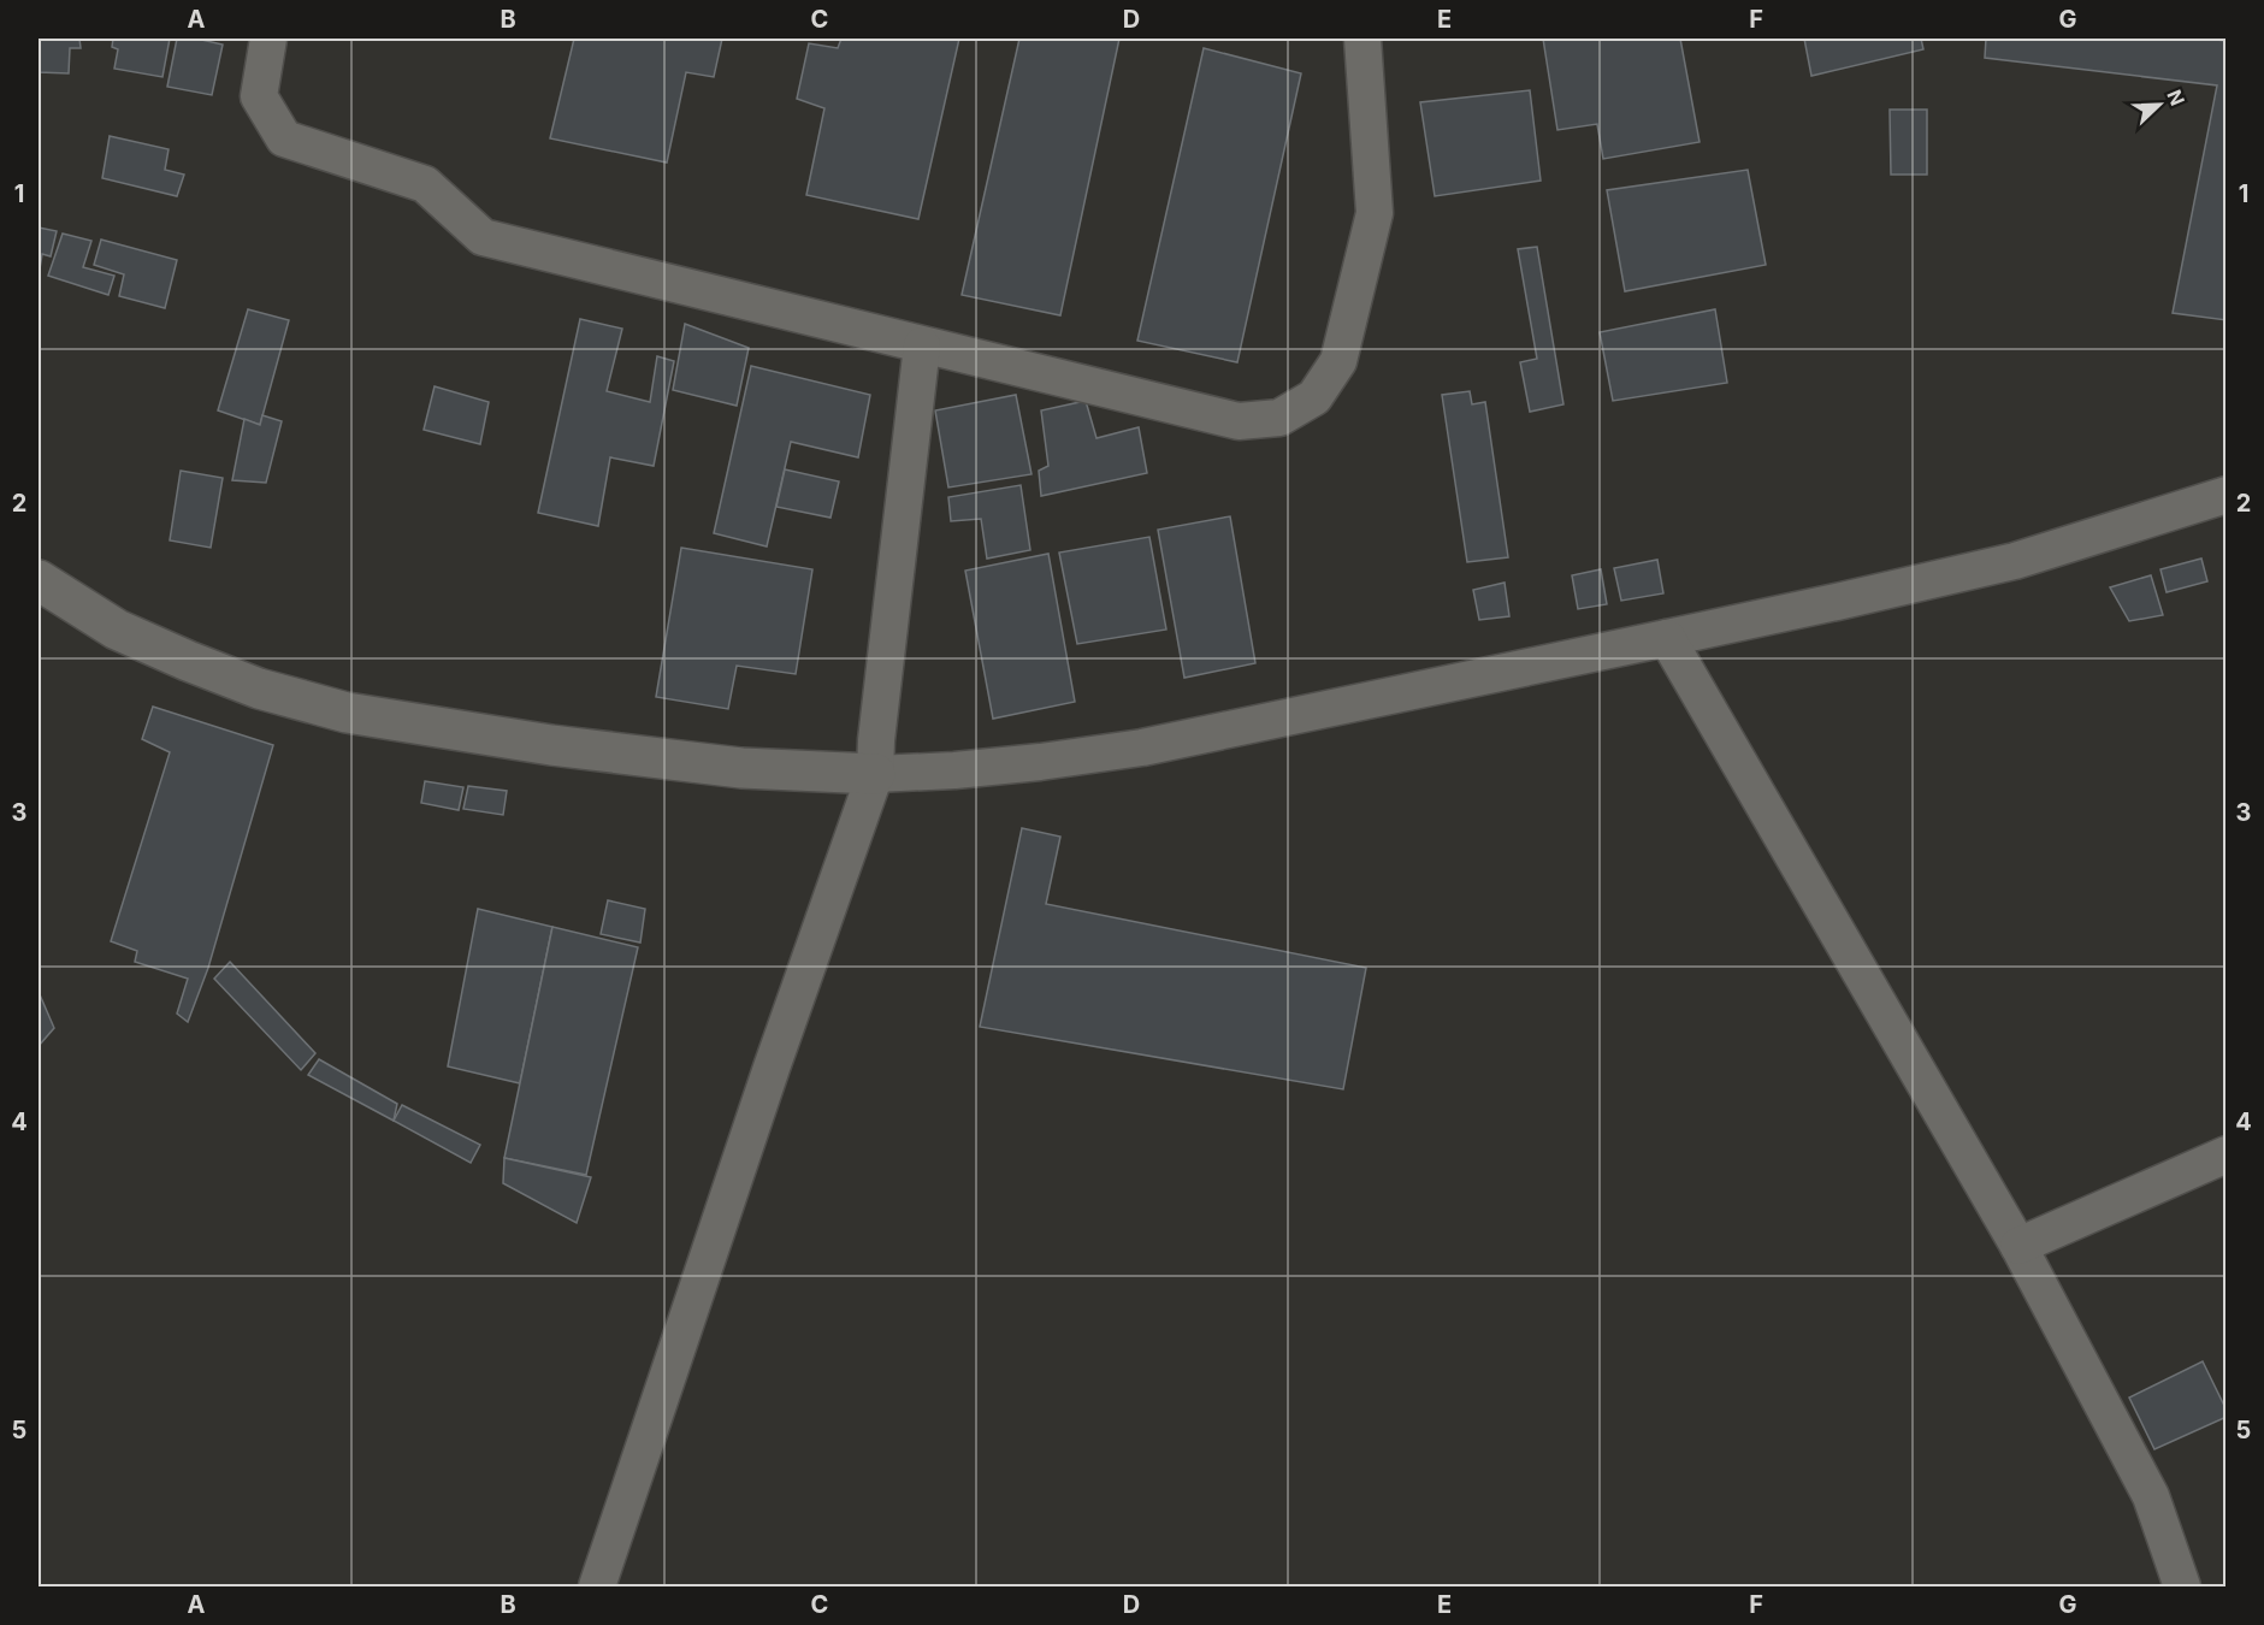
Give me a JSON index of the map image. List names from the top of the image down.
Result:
{
  "north": "top right",
  "grid": {
    "columns": [
      "A",
      "B",
      "C",
      "D",
      "E",
      "F",
      "G"
    ],
    "rows": [
      "1",
      "2",
      "3",
      "4",
      "5"
    ]
  }
}
